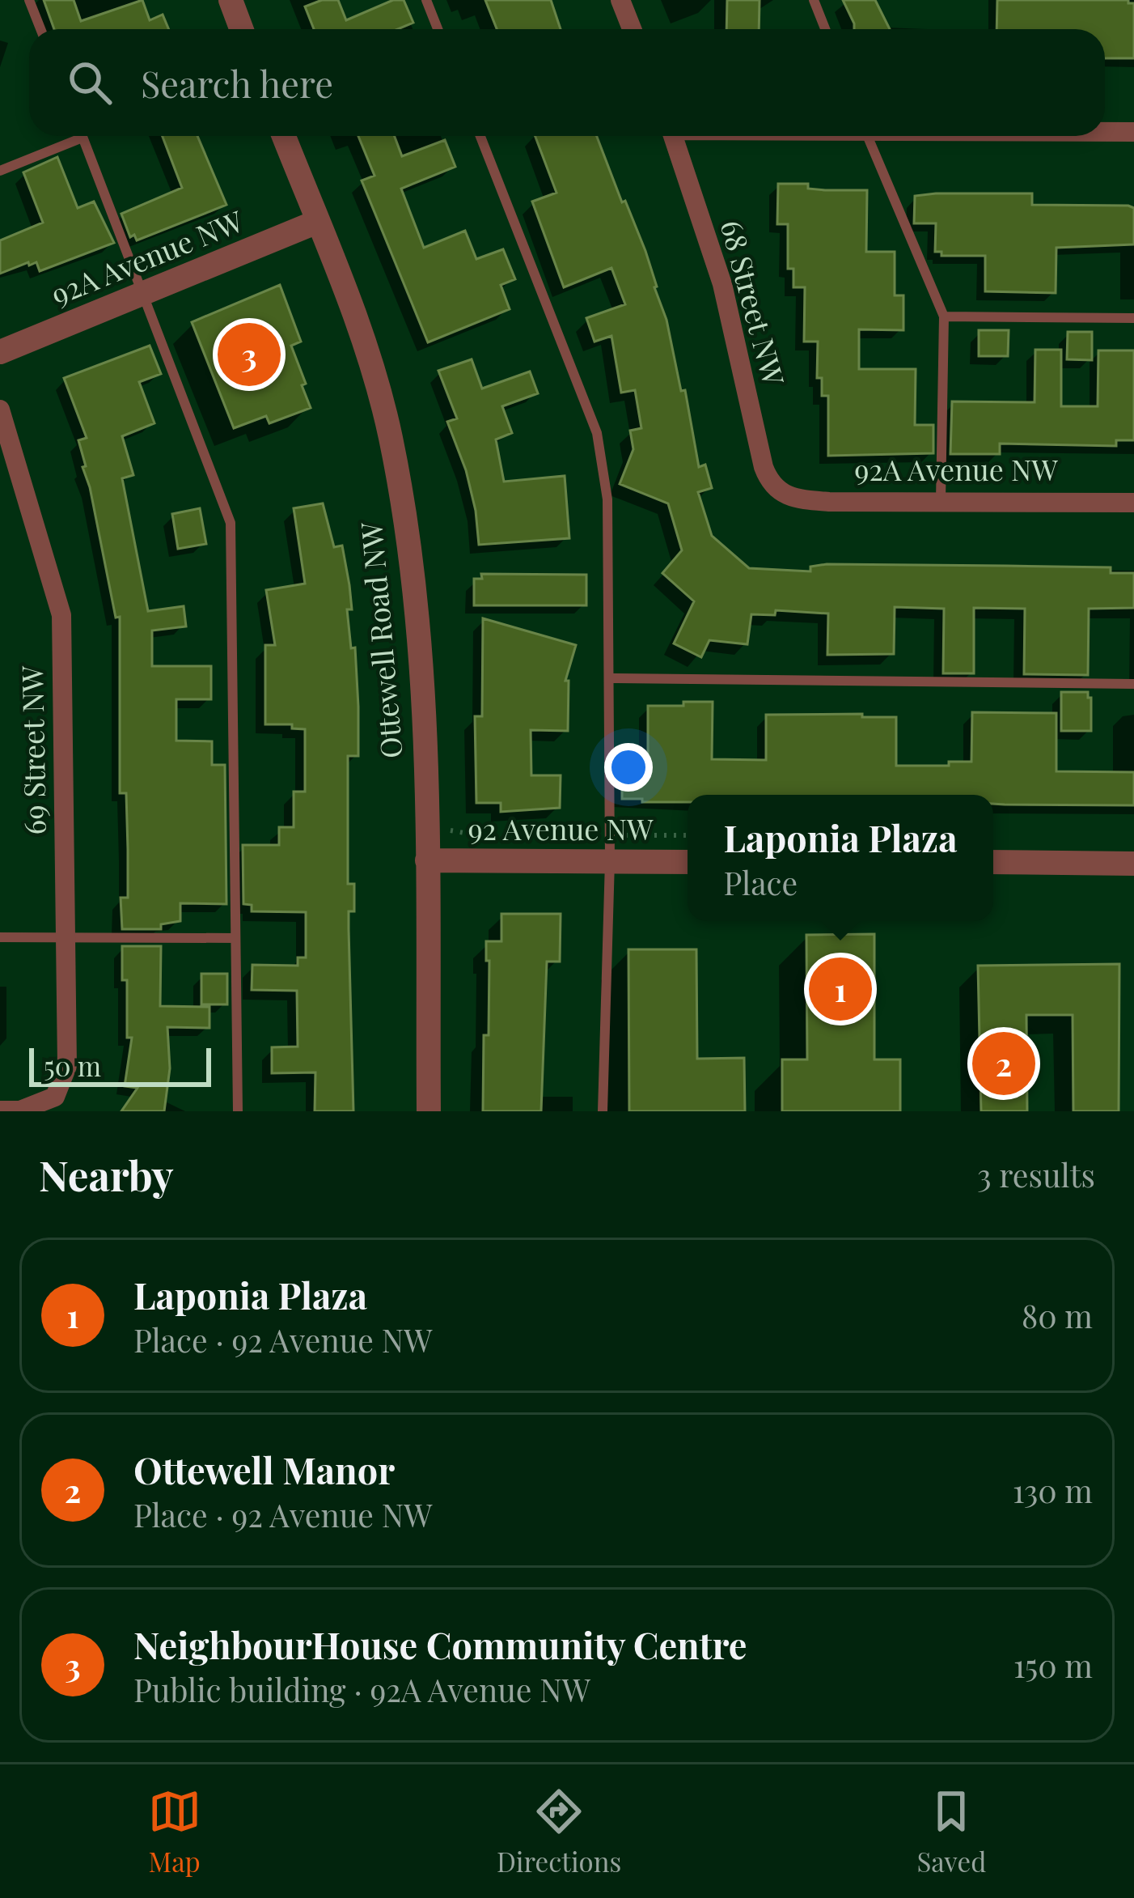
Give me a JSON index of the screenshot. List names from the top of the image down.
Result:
{
  "streets": {
    "street": [
      "92A Avenue NW",
      "68 Street NW",
      "Ottewell Road NW",
      "69 Street NW",
      "92 Avenue NW"
    ]
  },
  "crossings": [
    ["92A Avenue NW", "68 Street NW"],
    ["92A Avenue NW", "Ottewell Road NW"],
    ["Ottewell Road NW", "92 Avenue NW"]
  ],
  "scale_bar": "50 m",
  "page": {
    "search": "Search here",
    "pins": ["3", "1", "2"],
    "popup": ["Laponia Plaza", "Place"],
    "scale": "50 m",
    "heading": ["Nearby", "3 results"],
    "list": [
      {
        "mark": "1",
        "name": "Laponia Plaza",
        "note": "Place · 92 Avenue NW",
        "value": "80 m"
      },
      {
        "mark": "2",
        "name": "Ottewell Manor",
        "note": "Place · 92 Avenue NW",
        "value": "130 m"
      },
      {
        "mark": "3",
        "name": "NeighbourHouse Community Centre",
        "note": "Public building · 92A Avenue NW",
        "value": "150 m"
      }
    ],
    "nav": ["Map", "Directions", "Saved"]
  }
}
